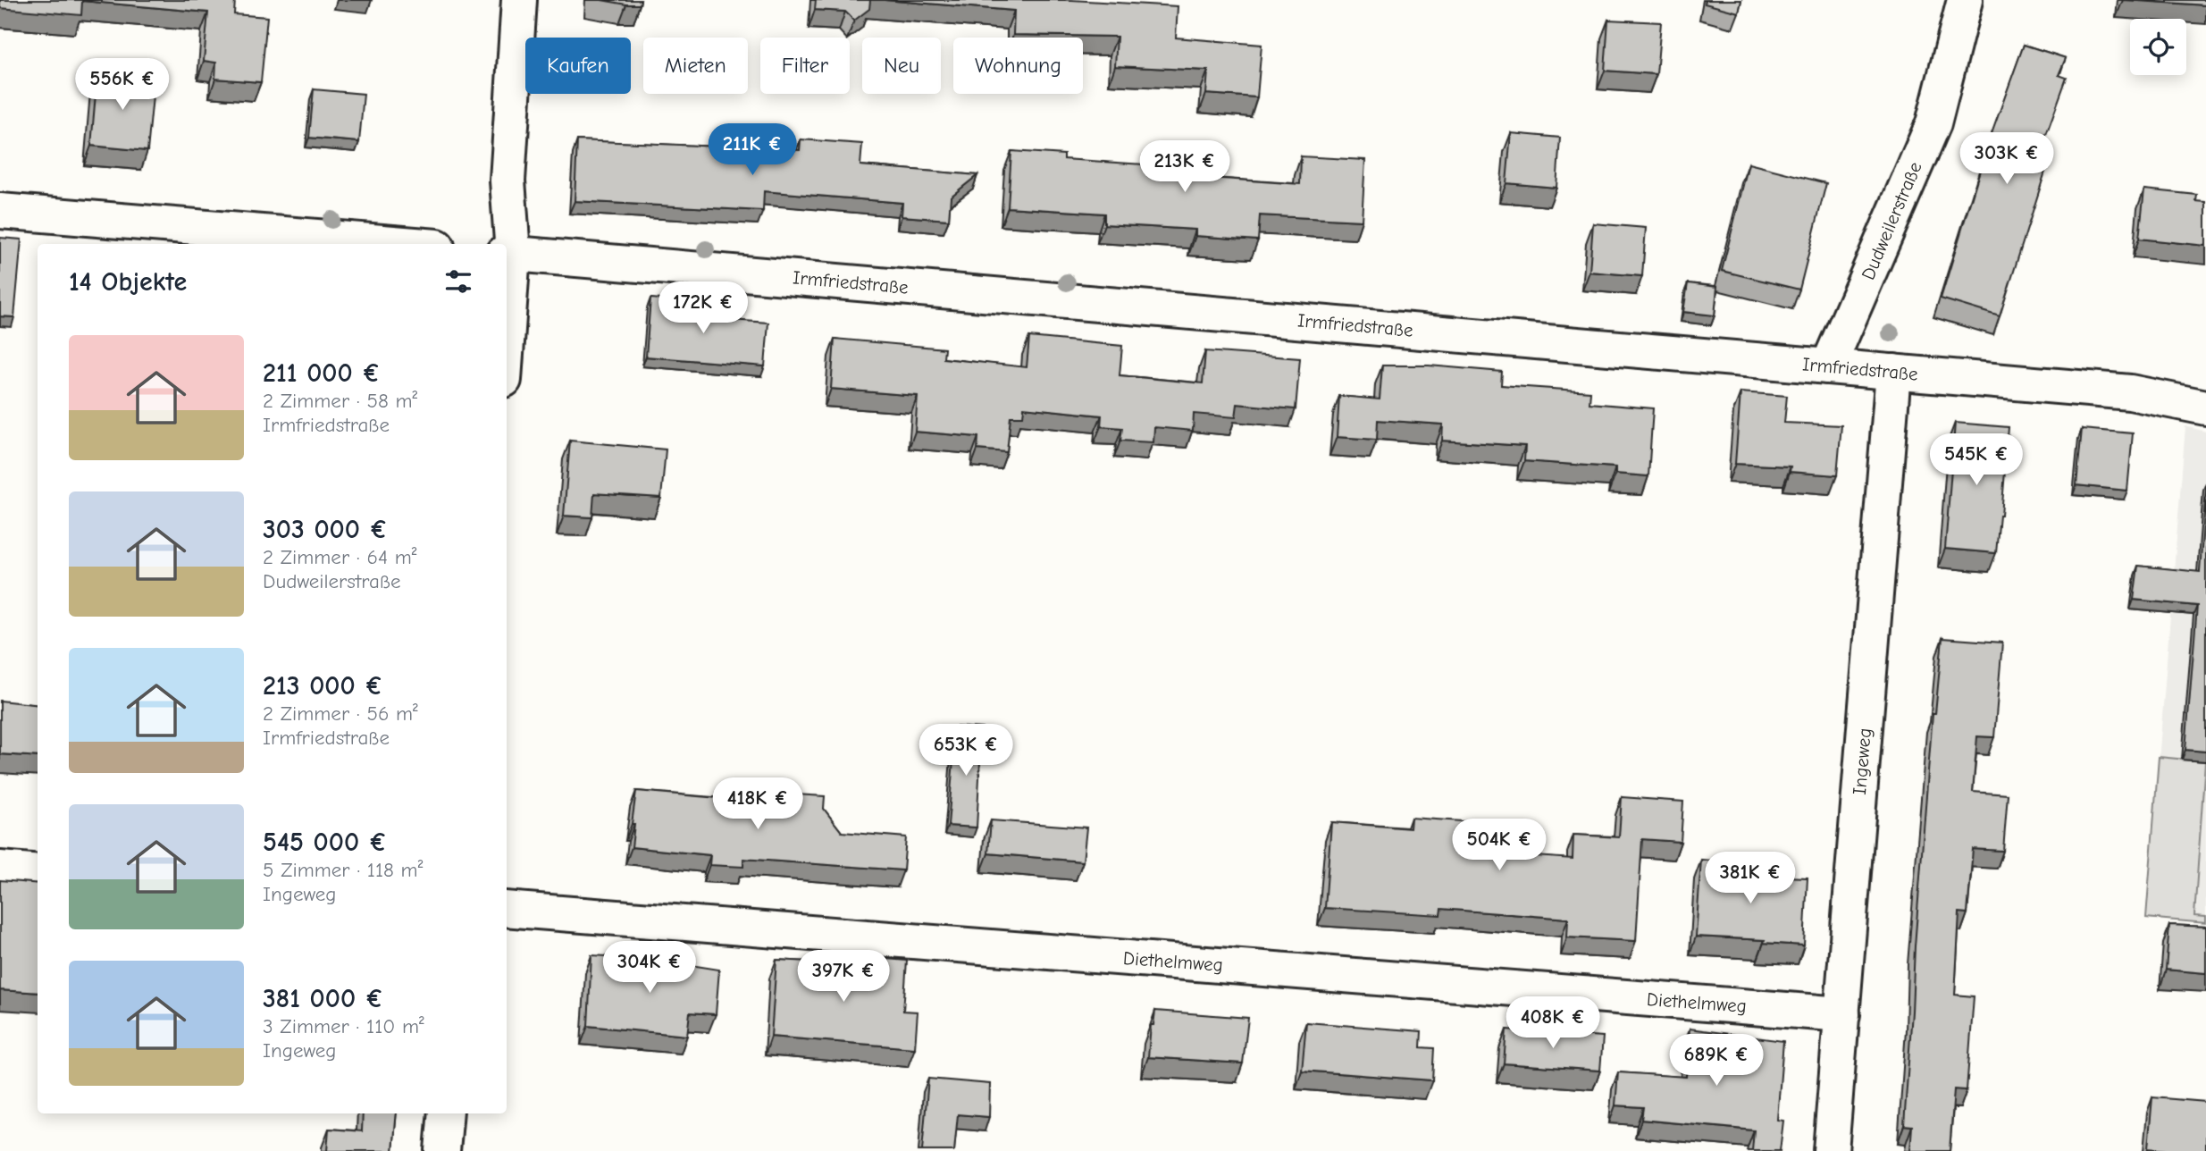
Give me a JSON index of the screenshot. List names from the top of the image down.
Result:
{
  "streets": {
    "street": [
      "Dudweilerstraße",
      "Irmfriedstraße",
      "Ingeweg",
      "Diethelmweg"
    ]
  },
  "crossings": [
    ["Dudweilerstraße", "Irmfriedstraße"],
    ["Irmfriedstraße", "Ingeweg"],
    ["Ingeweg", "Diethelmweg"]
  ],
  "page": {
    "chip": [
      "Kaufen",
      "Mieten",
      "Filter",
      "Neu",
      "Wohnung"
    ],
    "price": [
      "556K €",
      "211K €",
      "303K €",
      "213K €",
      "172K €",
      "545K €",
      "653K €",
      "418K €",
      "504K €",
      "381K €",
      "304K €",
      "397K €",
      "408K €",
      "689K €"
    ],
    "heading": "14 Objekte",
    "list": [
      {
        "name": "211 000 €",
        "note": "2 Zimmer · 58 m² · Irmfriedstraße"
      },
      {
        "name": "303 000 €",
        "note": "2 Zimmer · 64 m² · Dudweilerstraße"
      },
      {
        "name": "213 000 €",
        "note": "2 Zimmer · 56 m² · Irmfriedstraße"
      },
      {
        "name": "545 000 €",
        "note": "5 Zimmer · 118 m² · Ingeweg"
      },
      {
        "name": "381 000 €",
        "note": "3 Zimmer · 110 m² · Ingeweg"
      }
    ]
  }
}
